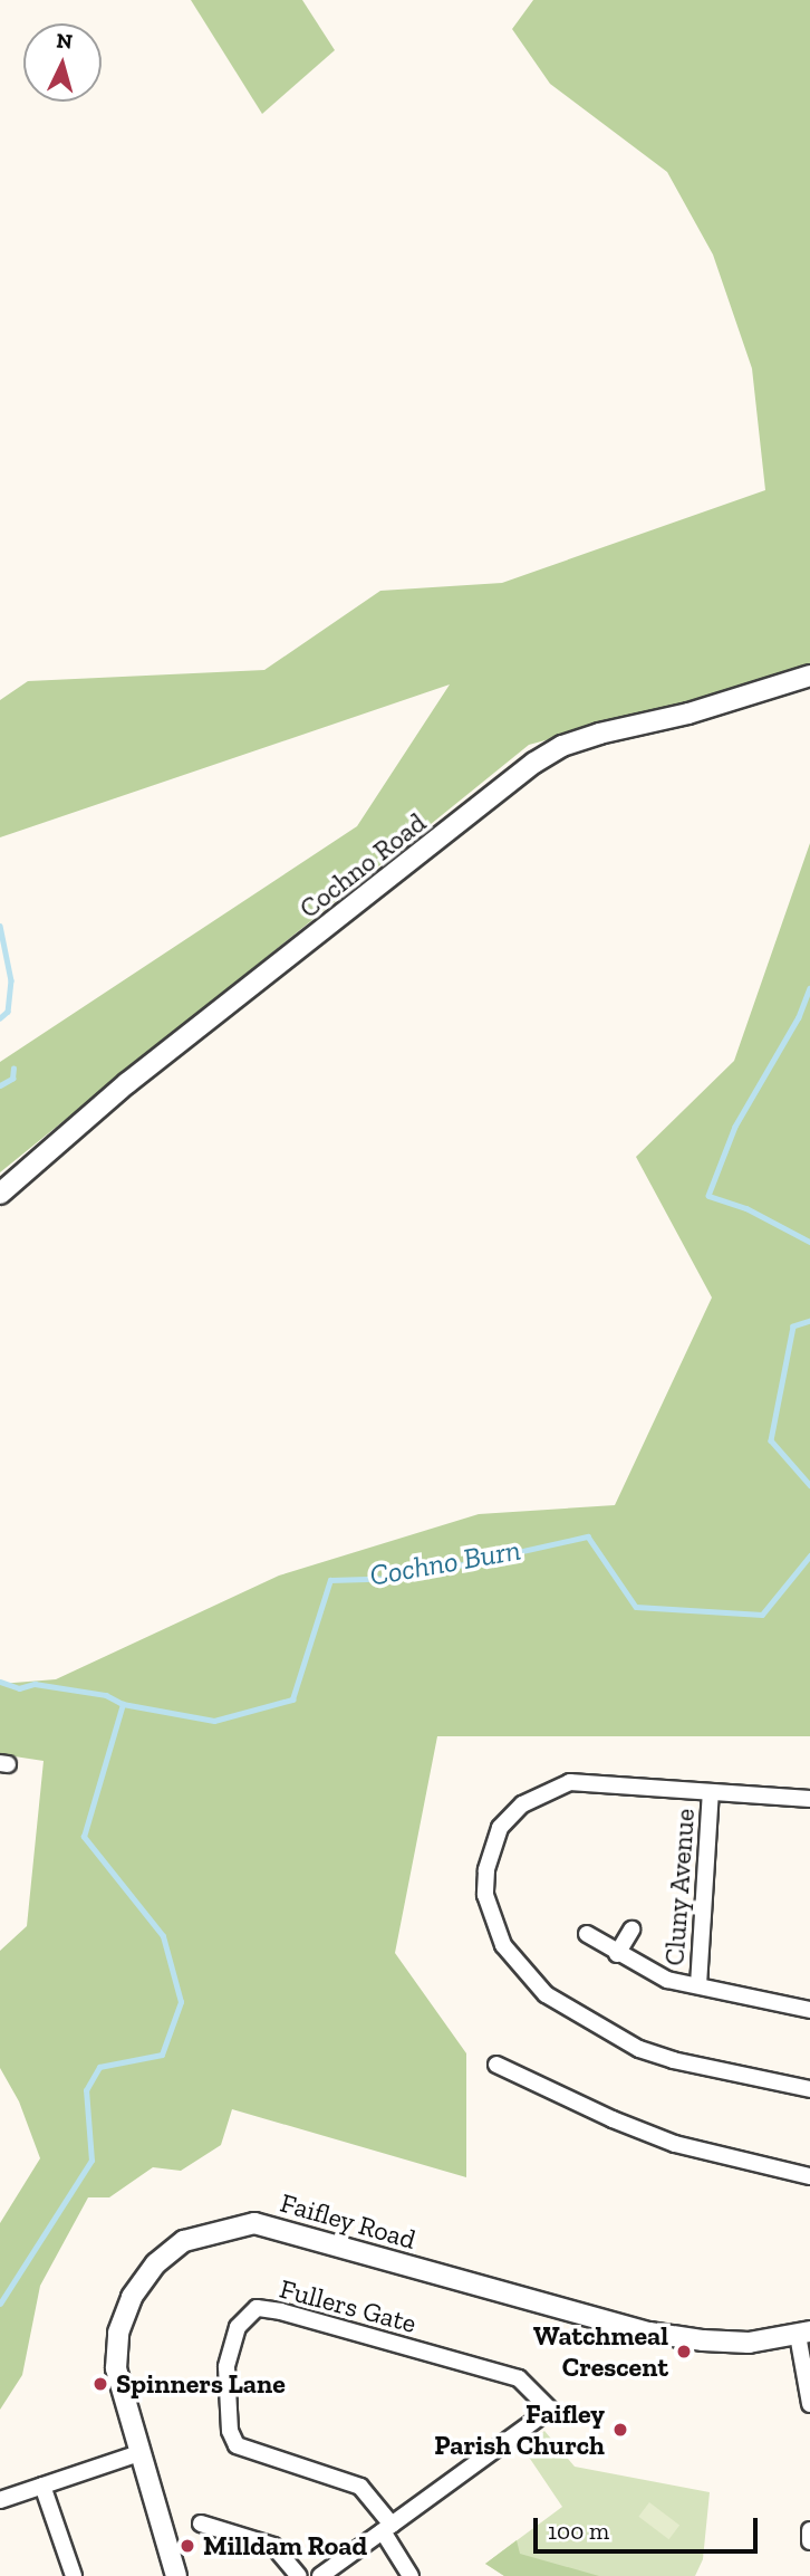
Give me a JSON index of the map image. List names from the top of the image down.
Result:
{
  "streets": {
    "street": [
      "Cochno Road",
      "Cluny Avenue",
      "Faifley Road",
      "Fullers Gate"
    ]
  },
  "water": ["Cochno Burn"],
  "places": [
    "Watchmeal Crescent",
    "Spinners Lane",
    "Faifley Parish Church",
    "Milldam Road"
  ],
  "scale_bar": "100 m",
  "north": "top"
}
